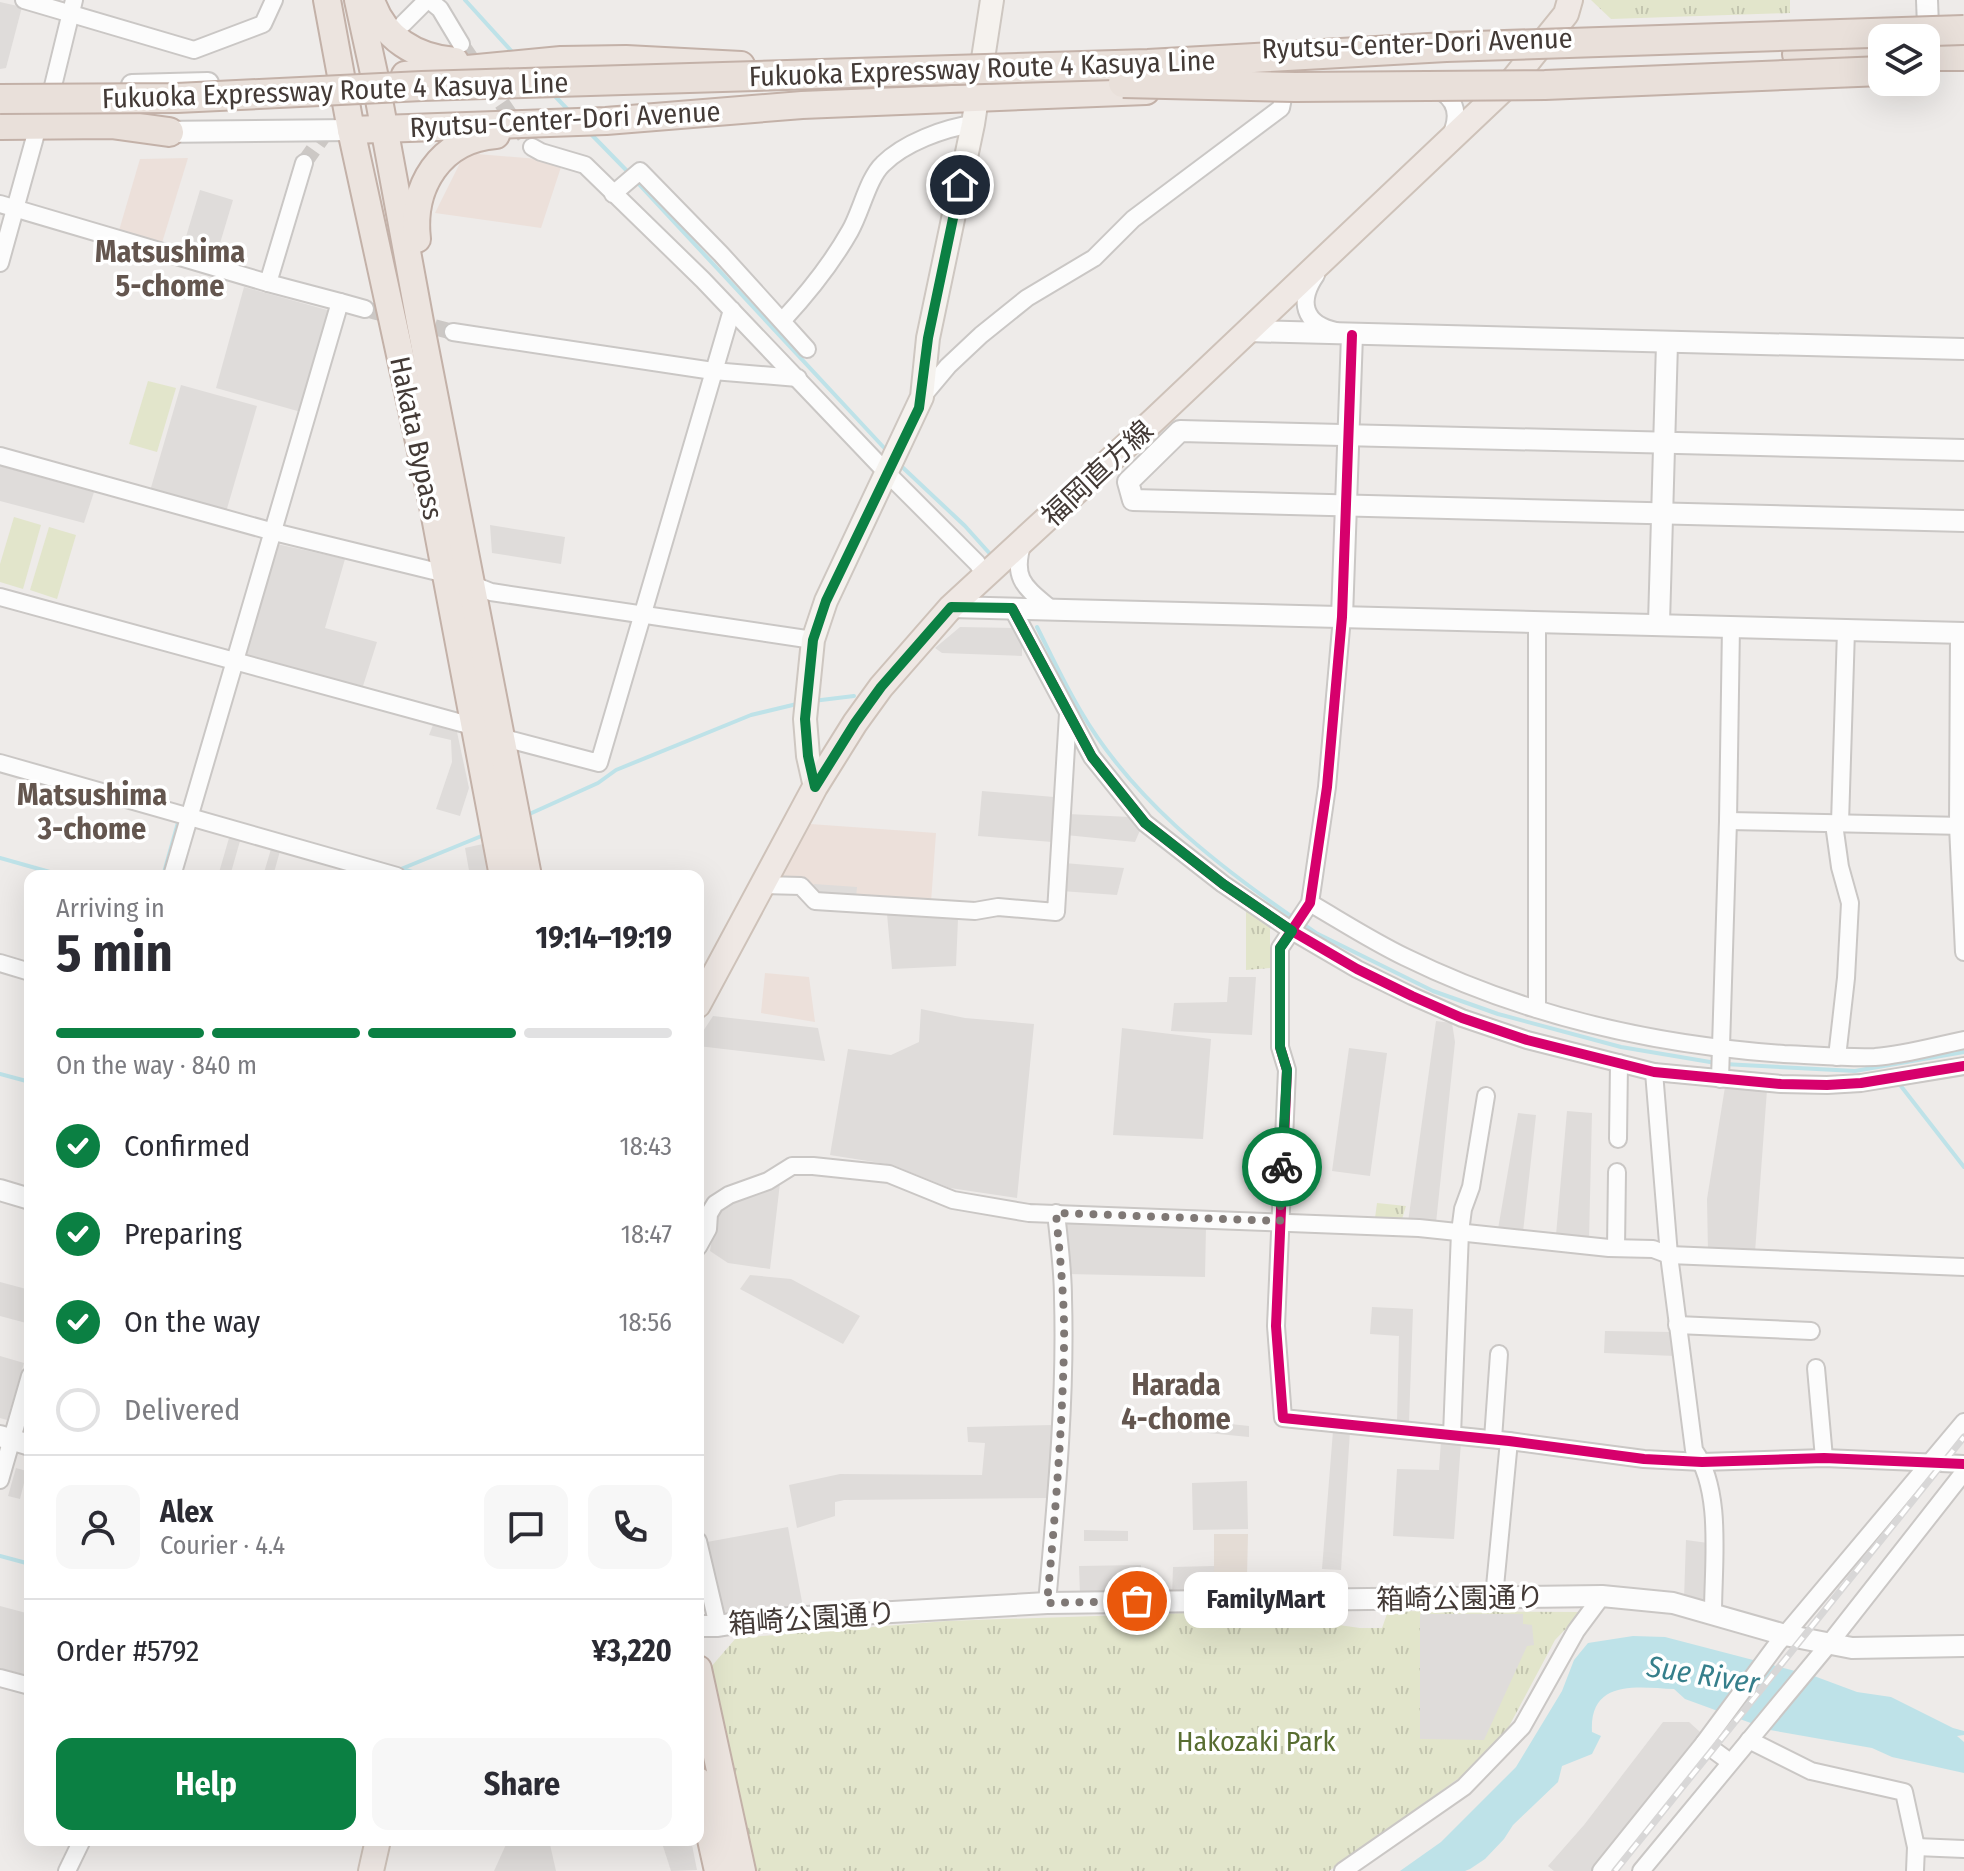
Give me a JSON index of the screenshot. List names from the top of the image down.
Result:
{
  "streets": {
    "highway": ["Ryutsu-Center-Dori Avenue", "Fukuoka Expressway Route 4 Kasuya Line", "Hakata Bypass"],
    "main road": ["福岡直方線"],
    "street": ["箱崎公園通り"]
  },
  "crossings": [
    ["Ryutsu-Center-Dori Avenue", "Hakata Bypass"],
    ["Ryutsu-Center-Dori Avenue", "福岡直方線"]
  ],
  "districts": ["Matsushima 5-chome", "Matsushima 3-chome", "Harada 4-chome"],
  "water": ["Sue River"],
  "parks": ["Hakozaki Park"],
  "places": ["FamilyMart"],
  "page": {
    "heading": ["5 min", "Arriving in", "19:14–19:19"],
    "panel": [
      "Alex",
      "Courier · 4.4",
      "Order #5792",
      "¥3,220"
    ],
    "bar": "On the way · 840 m",
    "list": [
      ["Confirmed", "18:43"],
      ["Preparing", "18:47"],
      ["On the way", "18:56"],
      "Delivered"
    ],
    "bubble": "FamilyMart",
    "buttons": ["Help", "Share"]
  }
}
